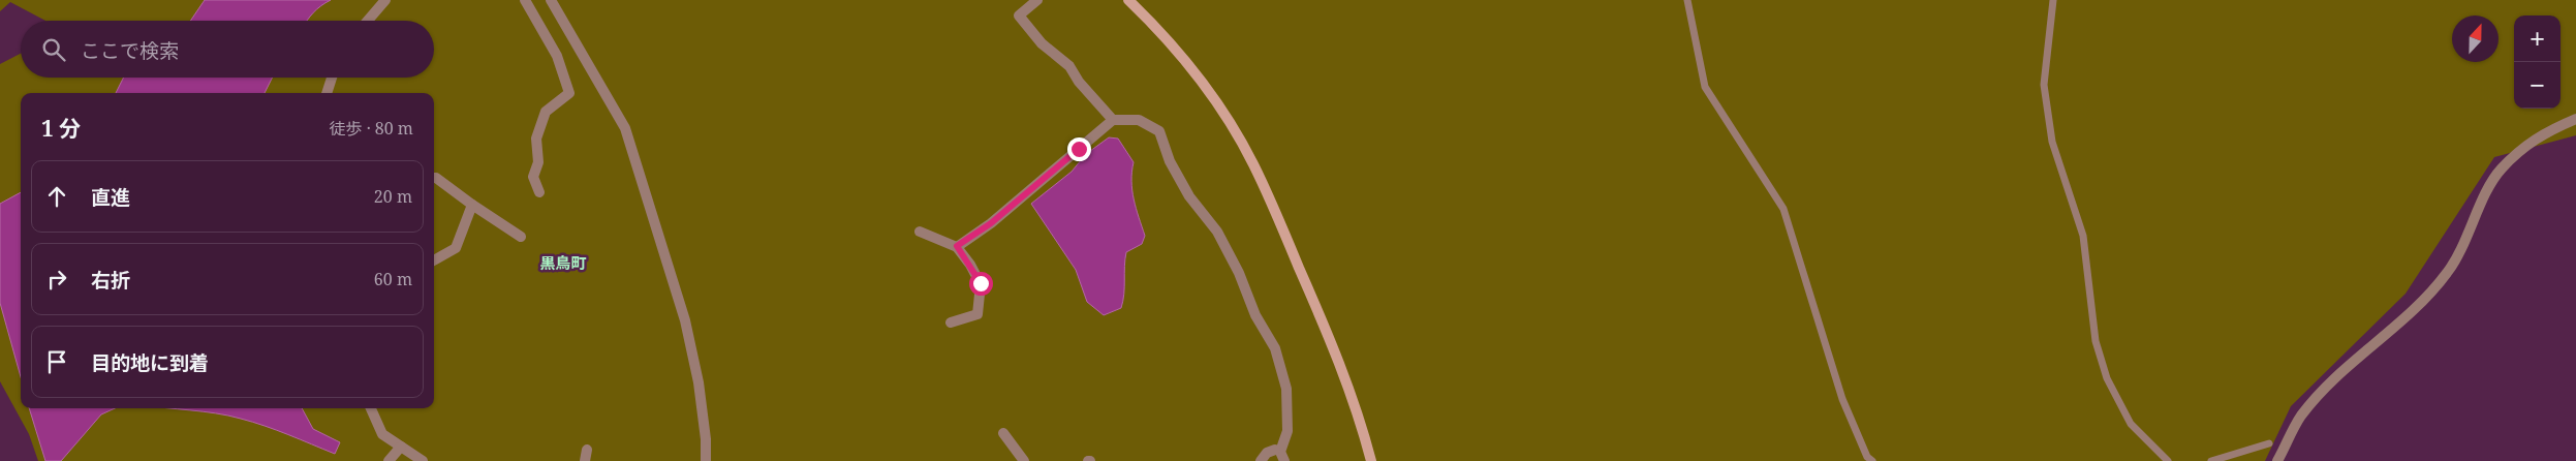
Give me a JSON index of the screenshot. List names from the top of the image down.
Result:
{
  "districts": ["黒鳥町"],
  "north": "top",
  "page": {
    "map_buttons": ["+", "−"],
    "search": "ここで検索",
    "heading": ["1 分", "徒歩 · 80 m"],
    "list": [
      ["直進", "20 m"],
      ["右折", "60 m"],
      "目的地に到着"
    ]
  }
}
